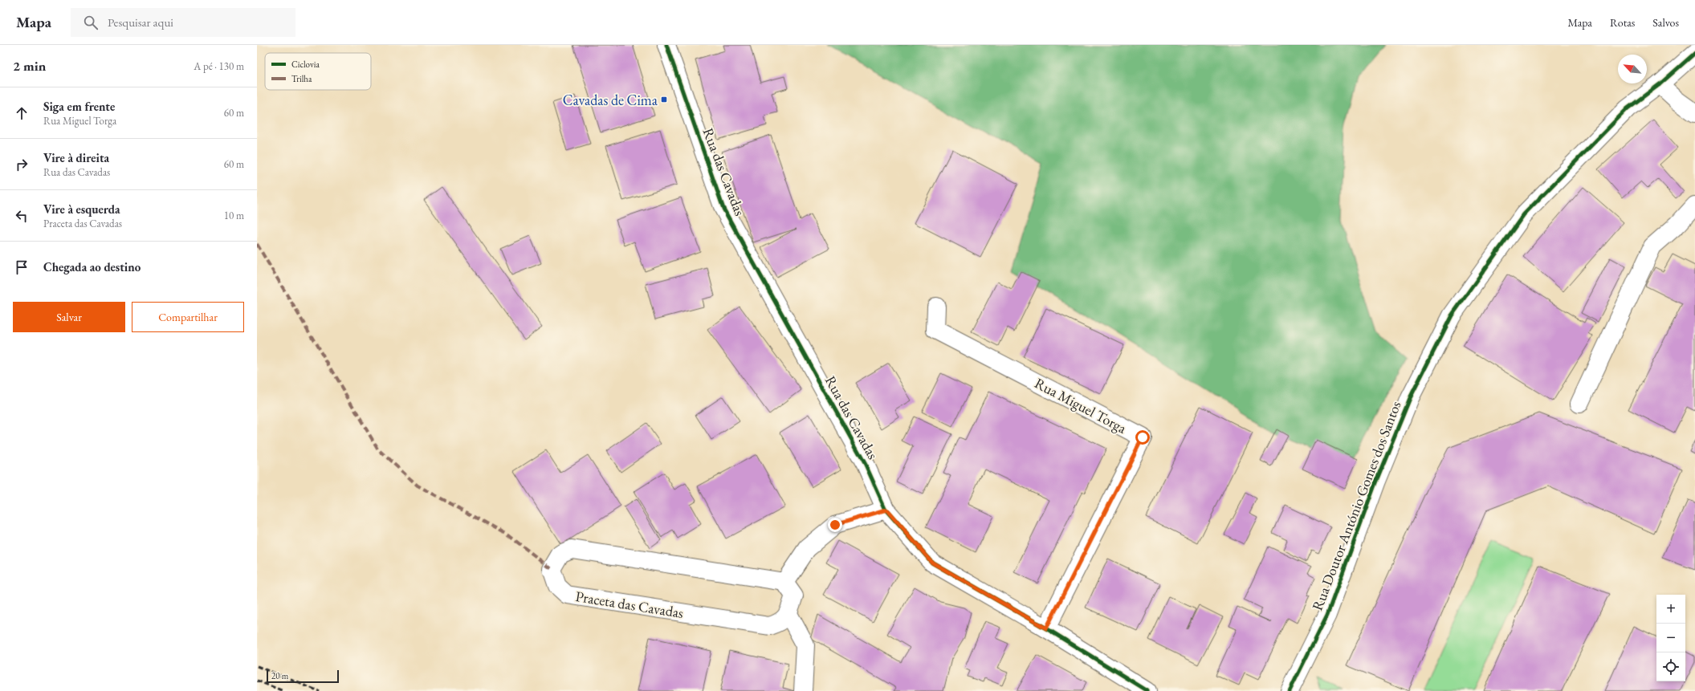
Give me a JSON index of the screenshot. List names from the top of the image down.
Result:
{
  "streets": {
    "street": [
      "Rua das Cavadas",
      "Rua Miguel Torga",
      "Rua Doutor António Gomes dos Santos",
      "Praceta das Cavadas"
    ]
  },
  "crossings": [
    ["Rua das Cavadas", "Rua Miguel Torga"]
  ],
  "places": {
    "transit": ["Cavadas de Cima"]
  },
  "legend": ["Ciclovia", "Trilha"],
  "scale_bar": "20 m",
  "north": "top left",
  "page": {
    "header": "Mapa",
    "search": "Pesquisar aqui",
    "nav": ["Mapa", "Rotas", "Salvos"],
    "heading": ["2 min", "A pé · 130 m"],
    "list": [
      ["Siga em frente", "Rua Miguel Torga", "60 m"],
      ["Vire à direita", "Rua das Cavadas", "60 m"],
      ["Vire à esquerda", "Praceta das Cavadas", "10 m"],
      "Chegada ao destino"
    ],
    "buttons": ["Salvar", "Compartilhar"],
    "map_buttons": ["+", "−"],
    "scale": "20 m"
  }
}
